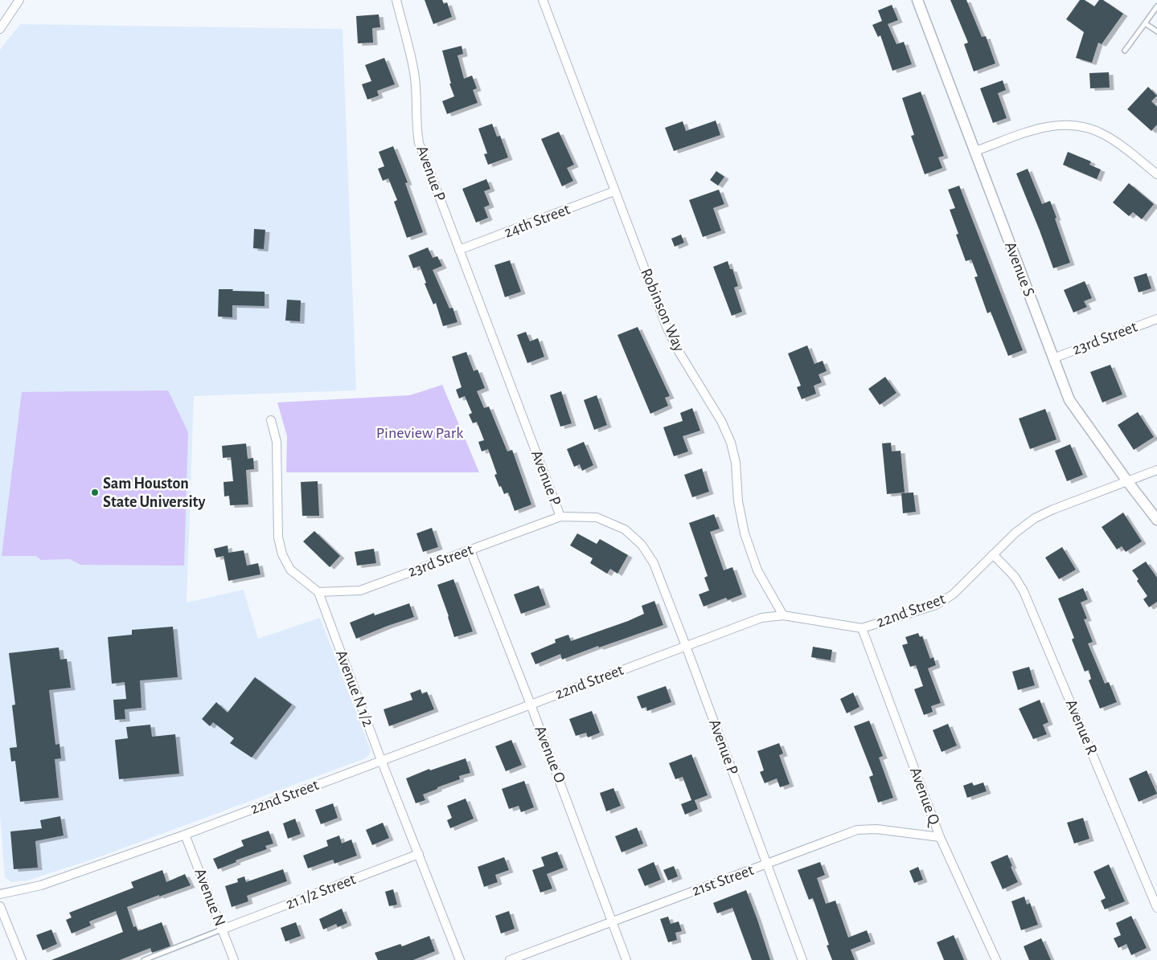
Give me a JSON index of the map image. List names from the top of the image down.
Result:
{
  "streets": {
    "street": [
      "Avenue P",
      "24th Street",
      "Avenue S",
      "Robinson Way",
      "23rd Street",
      "22nd Street",
      "Avenue N 1/2",
      "Avenue R",
      "Avenue O",
      "Avenue Q",
      "21st Street",
      "21 1/2 Street",
      "Avenue N"
    ]
  },
  "crossings": [
    ["Avenue P", "24th Street"],
    ["Avenue P", "23rd Street"],
    ["Avenue P", "22nd Street"],
    ["Avenue P", "21st Street"],
    ["24th Street", "Robinson Way"],
    ["Avenue S", "23rd Street"],
    ["Avenue S", "22nd Street"],
    ["Robinson Way", "22nd Street"],
    ["23rd Street", "Avenue N 1/2"],
    ["23rd Street", "Avenue O"],
    ["22nd Street", "Avenue N 1/2"],
    ["22nd Street", "Avenue R"],
    ["22nd Street", "Avenue O"],
    ["22nd Street", "Avenue Q"],
    ["22nd Street", "Avenue N"],
    ["Avenue N 1/2", "21 1/2 Street"],
    ["Avenue O", "21st Street"],
    ["Avenue Q", "21st Street"],
    ["21 1/2 Street", "Avenue N"]
  ],
  "parks": ["Pineview Park"],
  "places": ["Sam Houston State University"]
}
